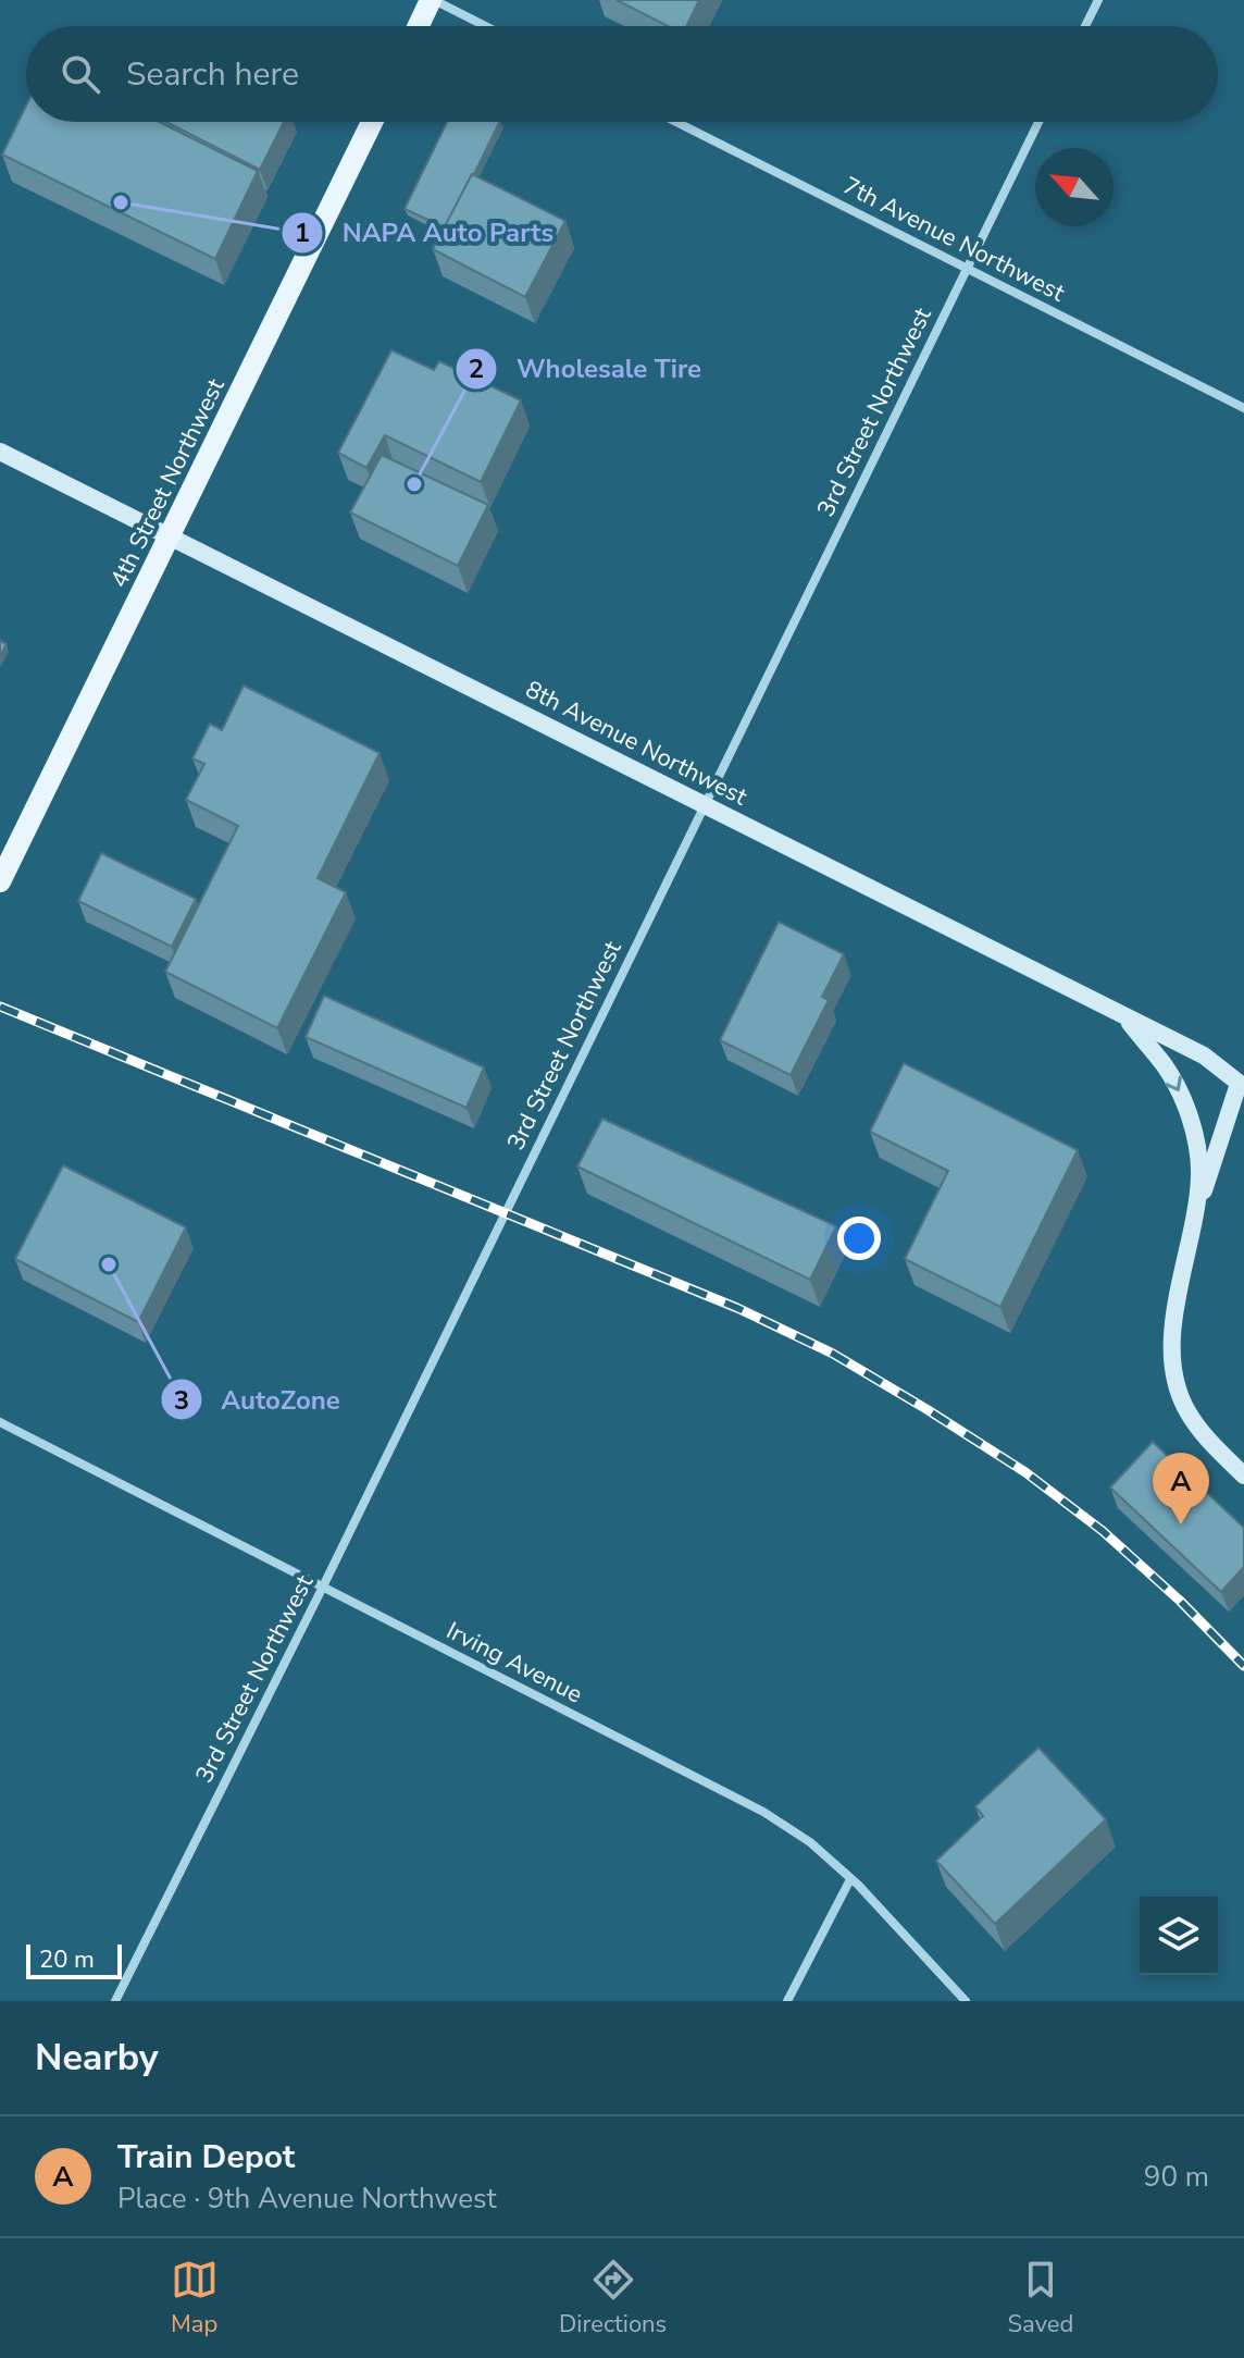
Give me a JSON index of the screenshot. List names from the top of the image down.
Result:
{
  "streets": {
    "main road": ["4th Street Northwest"],
    "street": [
      "7th Avenue Northwest",
      "3rd Street Northwest",
      "8th Avenue Northwest",
      "Irving Avenue"
    ]
  },
  "crossings": [
    ["7th Avenue Northwest", "3rd Street Northwest"],
    ["3rd Street Northwest", "8th Avenue Northwest"],
    ["3rd Street Northwest", "Irving Avenue"],
    ["4th Street Northwest", "8th Avenue Northwest"]
  ],
  "places": ["NAPA Auto Parts", "Wholesale Tire", "AutoZone"],
  "scale_bar": "20 m",
  "north": "top left",
  "page": {
    "search": "Search here",
    "pins": "A",
    "scale": "20 m",
    "heading": "Nearby",
    "list": [
      {
        "mark": "A",
        "name": "Train Depot",
        "note": "Place · 9th Avenue Northwest",
        "value": "90 m"
      }
    ],
    "nav": ["Map", "Directions", "Saved"]
  }
}
